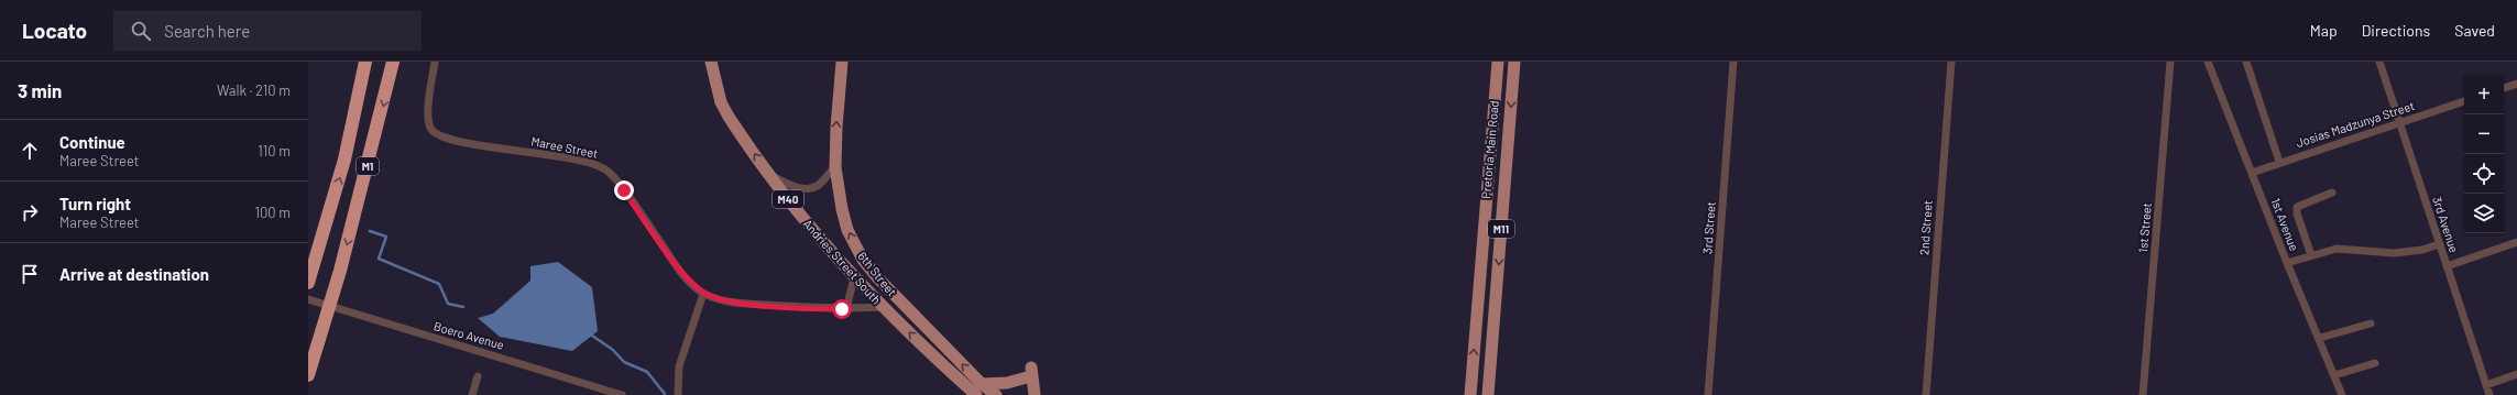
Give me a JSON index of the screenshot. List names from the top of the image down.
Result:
{
  "streets": {
    "highway": ["M1"],
    "main road": [
      "Pretoria Main Road",
      "M40",
      "M11",
      "Andries Street South",
      "6th Street"
    ],
    "street": [
      "Josias Madzunya Street",
      "Maree Street",
      "1st Avenue",
      "3rd Avenue",
      "3rd Street",
      "2nd Street",
      "1st Street",
      "Boero Avenue"
    ]
  },
  "crossings": [
    ["Josias Madzunya Street", "1st Avenue"],
    ["Josias Madzunya Street", "3rd Avenue"],
    ["Andries Street South", "6th Street"]
  ],
  "one_way": ["Andries Street South", "6th Street"],
  "page": {
    "header": "Locato",
    "search": "Search here",
    "nav": ["Map", "Directions", "Saved"],
    "heading": ["3 min", "Walk · 210 m"],
    "map_buttons": ["+", "−"],
    "list": [
      ["Continue", "Maree Street", "110 m"],
      ["Turn right", "Maree Street", "100 m"],
      "Arrive at destination"
    ]
  }
}
